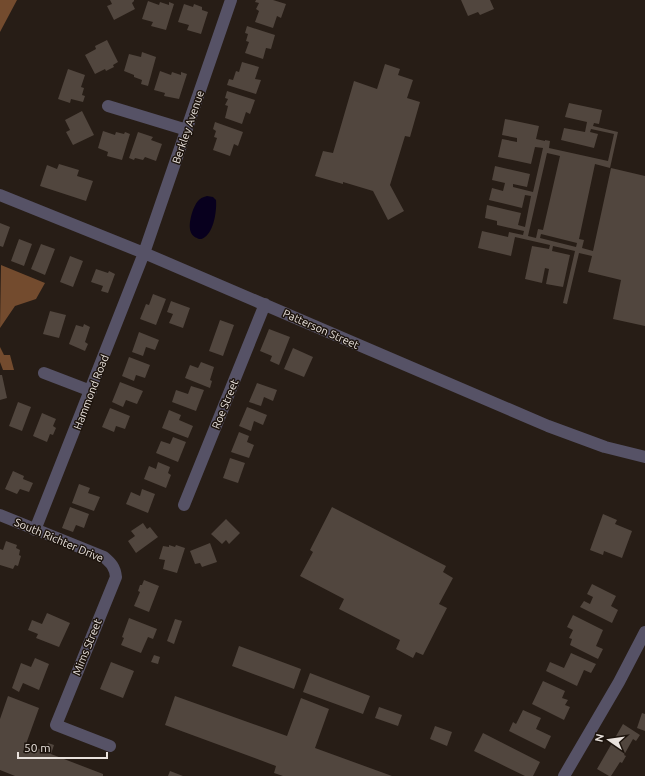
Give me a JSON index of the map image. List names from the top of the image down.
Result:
{
  "streets": {
    "street": [
      "Berkley Avenue",
      "Patterson Street",
      "Hammond Road",
      "Roe Street",
      "South Richter Drive",
      "Mims Street"
    ]
  },
  "crossings": [
    ["Berkley Avenue", "Patterson Street"],
    ["Berkley Avenue", "Hammond Road"],
    ["Patterson Street", "Hammond Road"],
    ["Patterson Street", "Roe Street"],
    ["Hammond Road", "South Richter Drive"],
    ["South Richter Drive", "Mims Street"]
  ],
  "scale_bar": "50 m",
  "north": "left"
}
